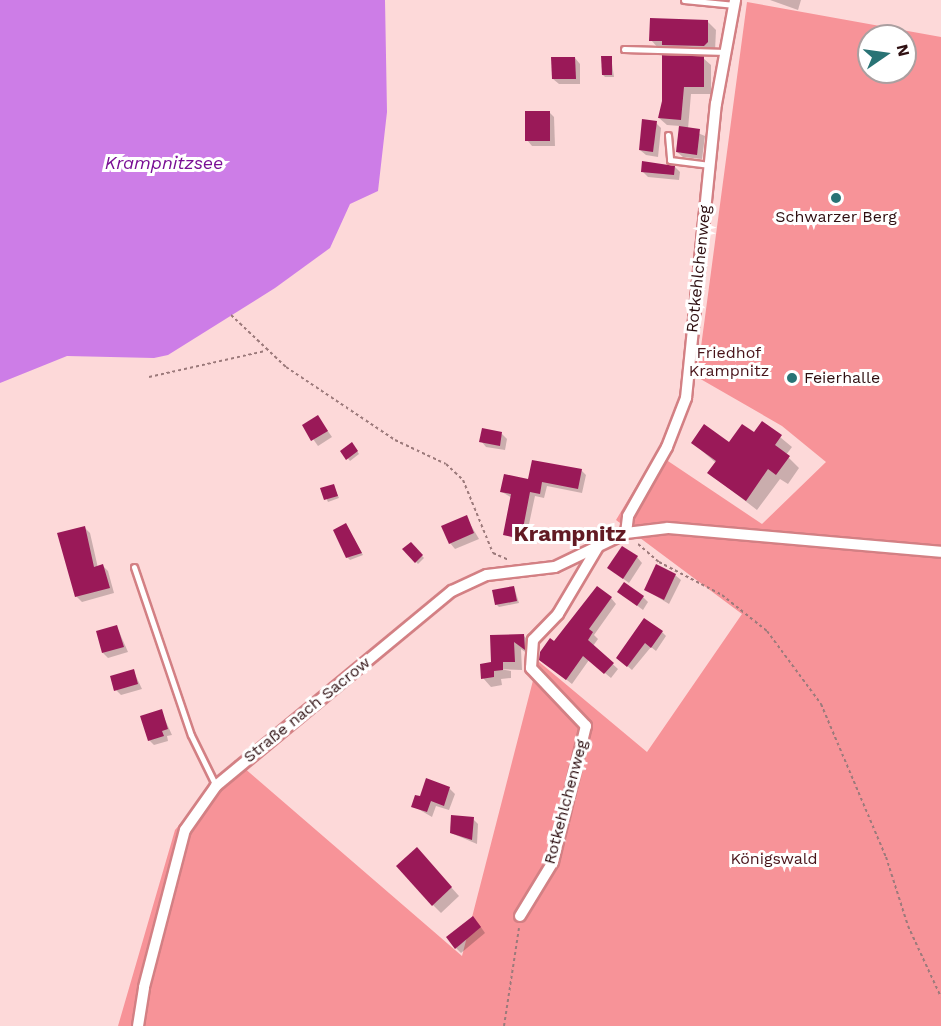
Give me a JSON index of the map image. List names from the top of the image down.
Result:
{
  "streets": {
    "street": ["Rotkehlchenweg", "Straße nach Sacrow"]
  },
  "crossings": [
    ["Rotkehlchenweg", "Straße nach Sacrow"]
  ],
  "districts": ["Krampnitz"],
  "water": ["Krampnitzsee"],
  "parks": ["Friedhof Krampnitz", "Königswald"],
  "places": ["Schwarzer Berg", "Feierhalle"],
  "north": "right"
}
